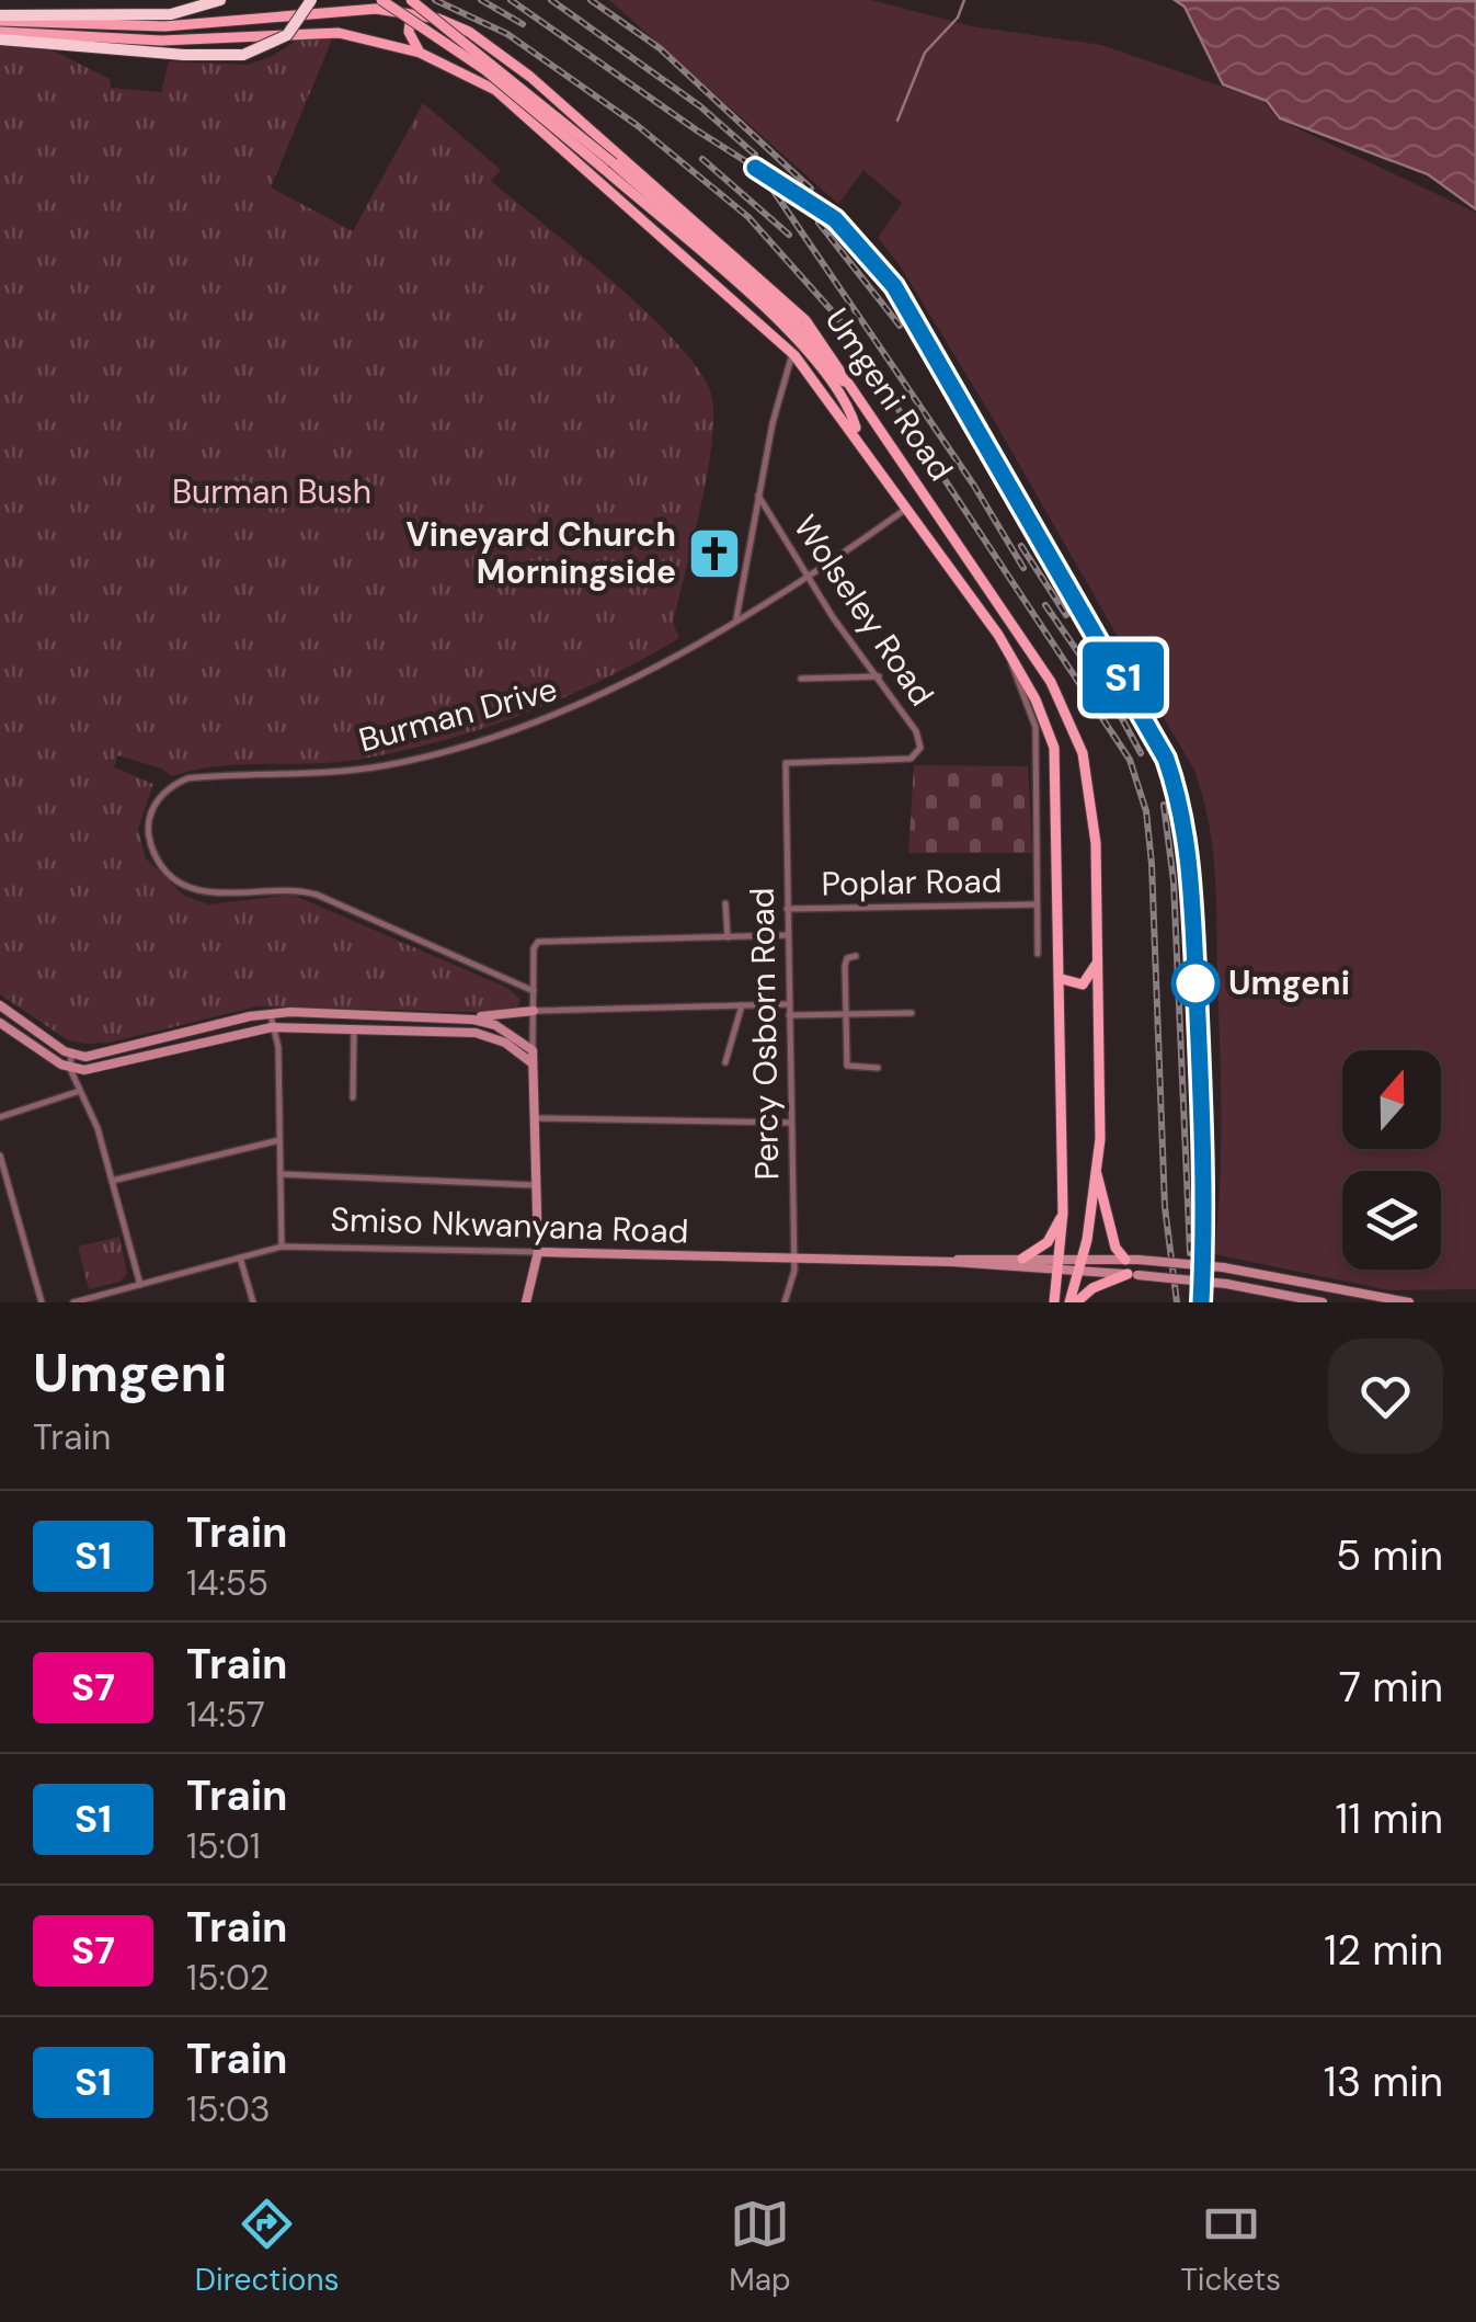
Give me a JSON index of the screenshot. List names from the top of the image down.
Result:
{
  "streets": {
    "main road": ["Umgeni Road"],
    "street": [
      "Wolseley Road",
      "Burman Drive",
      "Poplar Road",
      "Percy Osborn Road",
      "Smiso Nkwanyana Road"
    ]
  },
  "crossings": [
    ["Umgeni Road", "Burman Drive"],
    ["Umgeni Road", "Smiso Nkwanyana Road"],
    ["Wolseley Road", "Burman Drive"],
    ["Wolseley Road", "Percy Osborn Road"],
    ["Poplar Road", "Percy Osborn Road"],
    ["Percy Osborn Road", "Smiso Nkwanyana Road"]
  ],
  "parks": ["Burman Bush"],
  "places": {
    "church": ["Vineyard Church Morningside"],
    "other": ["Umgeni"]
  },
  "north": "top",
  "page": {
    "on_map": "S1",
    "heading": ["Umgeni", "Train"],
    "list": [
      {
        "mark": "S1",
        "name": "Train",
        "note": "14:55",
        "value": "5 min"
      },
      {
        "mark": "S7",
        "name": "Train",
        "note": "14:57",
        "value": "7 min"
      },
      {
        "mark": "S1",
        "name": "Train",
        "note": "15:01",
        "value": "11 min"
      },
      {
        "mark": "S7",
        "name": "Train",
        "note": "15:02",
        "value": "12 min"
      },
      {
        "mark": "S1",
        "name": "Train",
        "note": "15:03",
        "value": "13 min"
      }
    ],
    "tabs": ["Directions", "Map", "Tickets"]
  }
}
